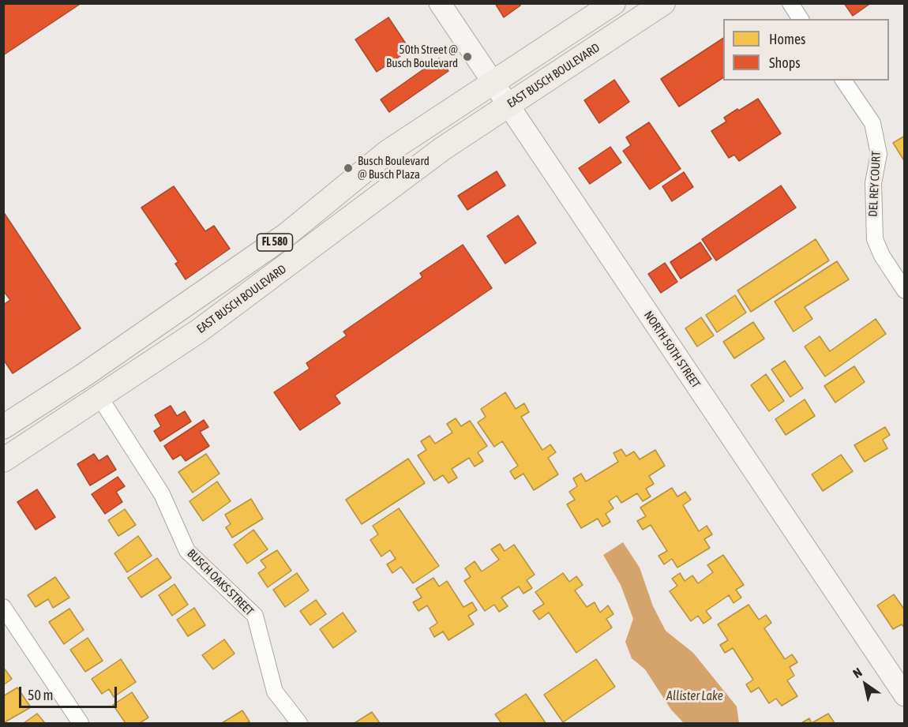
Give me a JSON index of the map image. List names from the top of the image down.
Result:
{
  "streets": {
    "main road": ["EAST BUSCH BOULEVARD", "FL 580"],
    "street": ["DEL REY COURT", "NORTH 50TH STREET", "BUSCH OAKS STREET"]
  },
  "crossings": [
    ["EAST BUSCH BOULEVARD", "NORTH 50TH STREET"],
    ["EAST BUSCH BOULEVARD", "BUSCH OAKS STREET"],
    ["FL 580", "NORTH 50TH STREET"]
  ],
  "water": ["Allister Lake"],
  "places": ["50th Street @ Busch Boulevard", "Busch Boulevard @ Busch Plaza"],
  "legend": ["Homes", "Shops"],
  "scale_bar": "50 m",
  "north": "top left"
}
